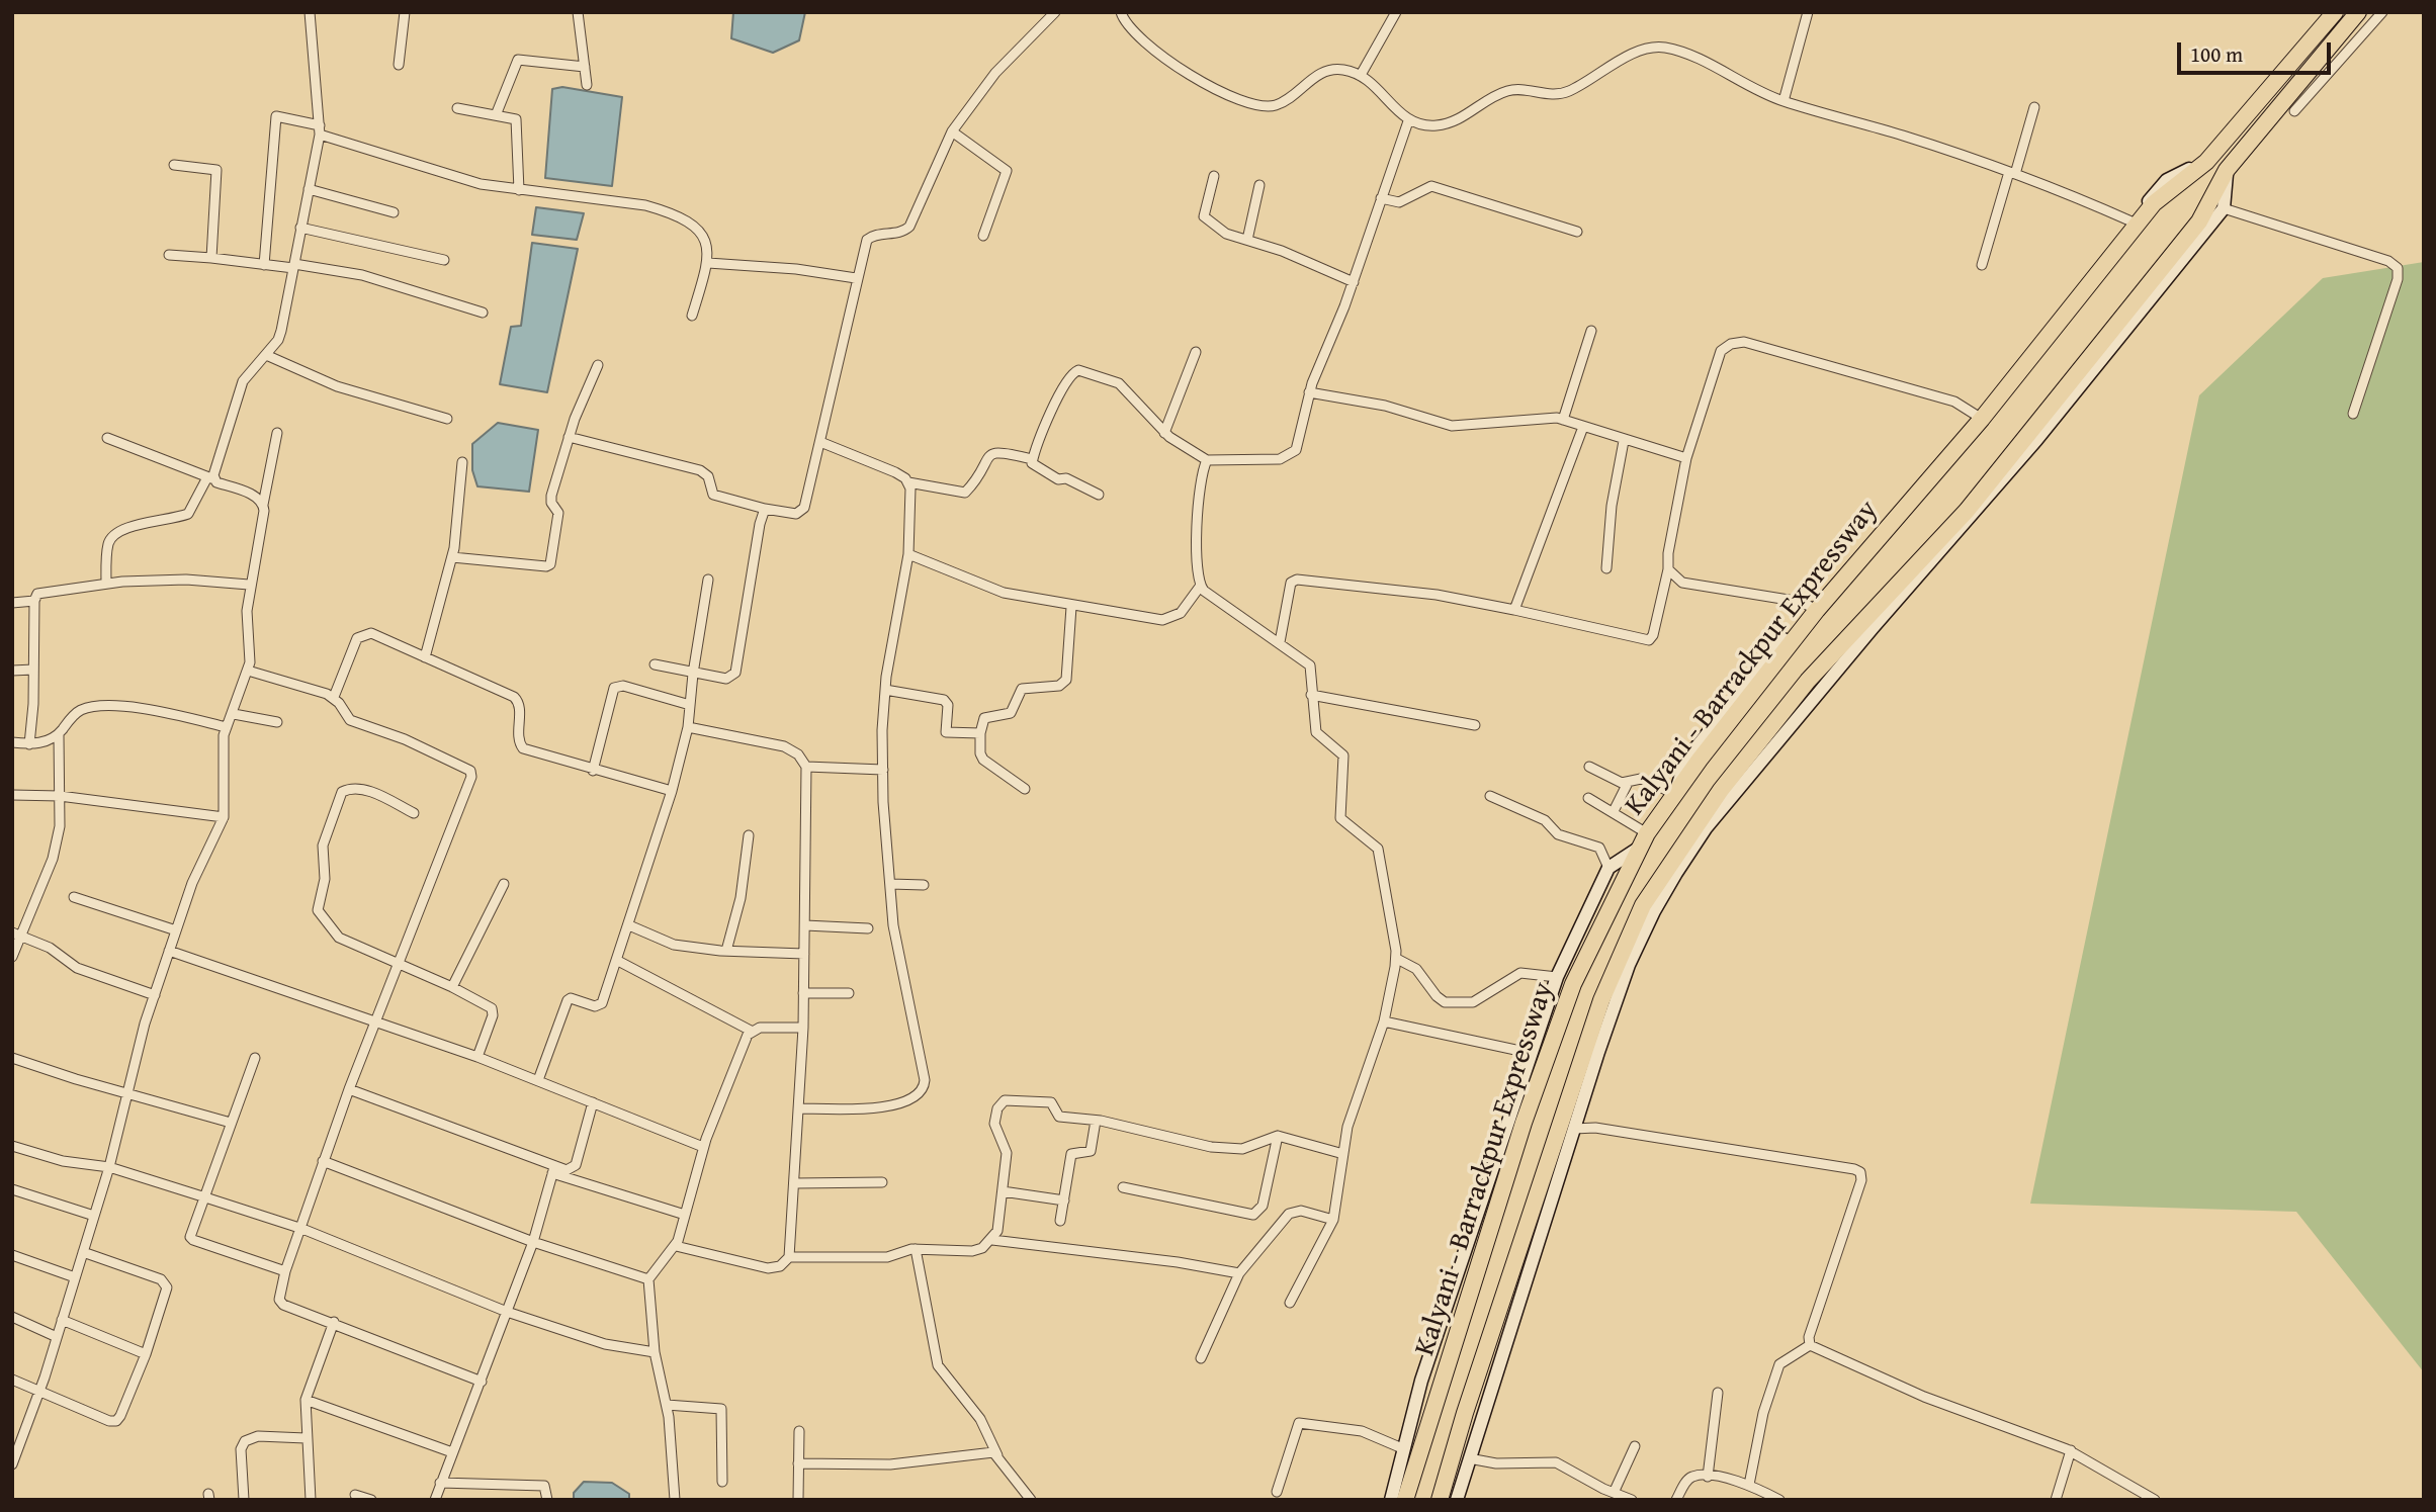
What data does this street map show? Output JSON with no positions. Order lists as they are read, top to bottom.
{
  "streets": {
    "highway": ["Kalyani - Barrackpur Expressway"]
  },
  "scale_bar": "100 m"
}
